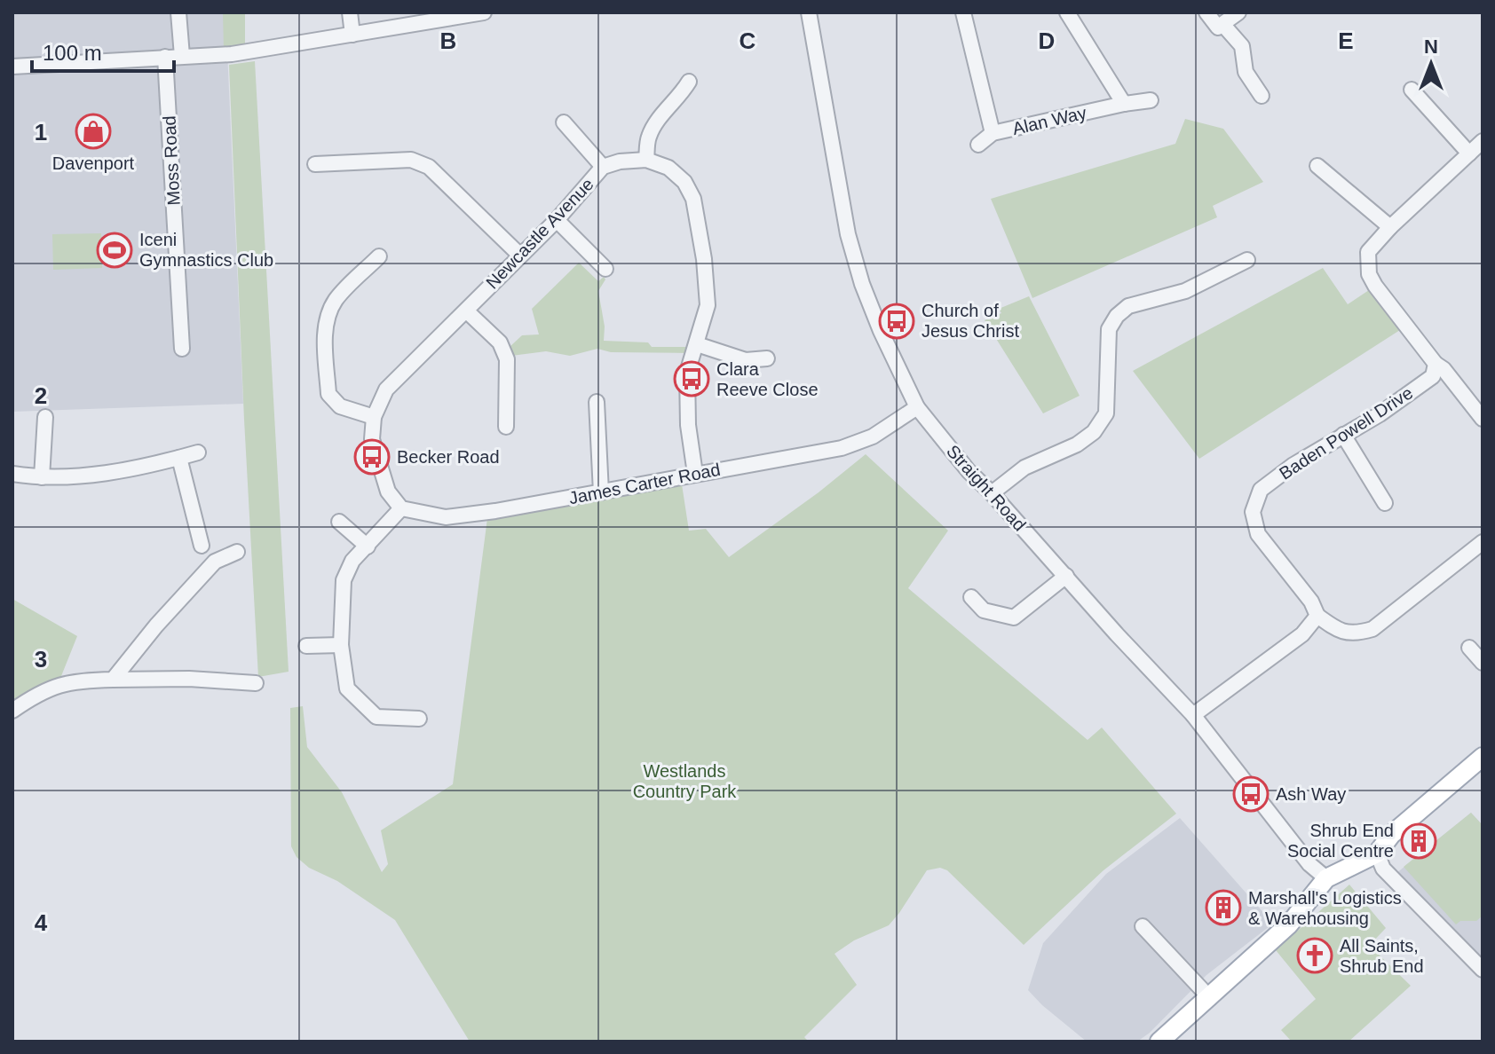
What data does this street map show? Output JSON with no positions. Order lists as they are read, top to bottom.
{
  "streets": {
    "street": [
      "Alan Way",
      "Moss Road",
      "Newcastle Avenue",
      "Baden Powell Drive",
      "James Carter Road",
      "Straight Road"
    ]
  },
  "crossings": [
    ["James Carter Road", "Straight Road"]
  ],
  "parks": ["Westlands Country Park"],
  "places": {
    "shop": ["Davenport"],
    "sports": ["Iceni Gymnastics Club"],
    "bus stop": [
      "Church of Jesus Christ",
      "Clara Reeve Close",
      "Becker Road",
      "Ash Way"
    ],
    "building": ["Shrub End Social Centre", "Marshall's Logistics & Warehousing"],
    "church": ["All Saints, Shrub End"]
  },
  "scale_bar": "100 m",
  "north": "top",
  "grid": {
    "columns": [
      "B",
      "C",
      "D",
      "E"
    ],
    "rows": [
      "1",
      "2",
      "3",
      "4"
    ]
  }
}
